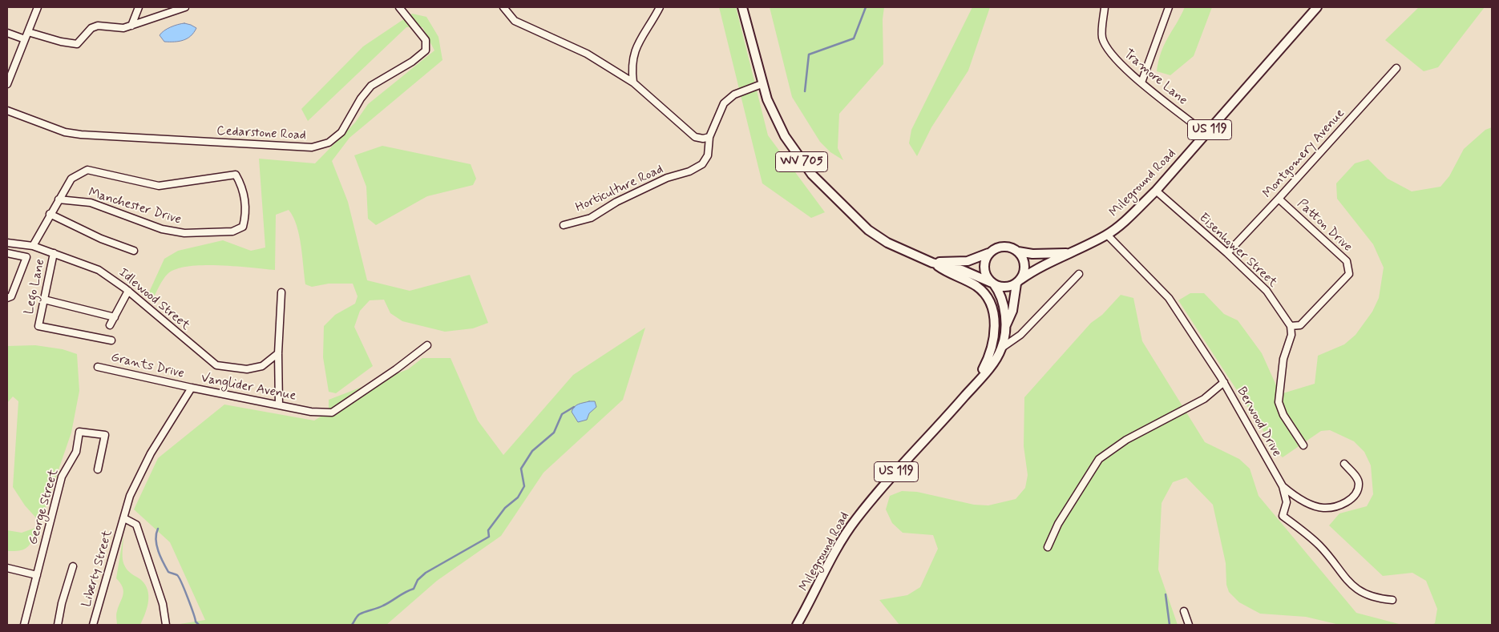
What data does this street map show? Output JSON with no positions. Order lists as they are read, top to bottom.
{
  "streets": {
    "main road": ["US 119", "WV 705", "Mileground Road"],
    "street": [
      "Tramore Lane",
      "Cedarstone Road",
      "Montgomery Avenue",
      "Horticulture Road",
      "Manchester Drive",
      "Patton Drive",
      "Eisenhower Street",
      "Lego Lane",
      "Idlewood Street",
      "Grants Drive",
      "Vanglider Avenue",
      "Berwood Drive",
      "George Street",
      "Liberty Street"
    ]
  },
  "crossings": [
    ["Tramore Lane", "Mileground Road"],
    ["Montgomery Avenue", "Patton Drive"],
    ["Montgomery Avenue", "Eisenhower Street"],
    ["WV 705", "Mileground Road"],
    ["WV 705", "Horticulture Road"],
    ["Mileground Road", "Eisenhower Street"],
    ["Mileground Road", "Berwood Drive"],
    ["Manchester Drive", "Idlewood Street"],
    ["Patton Drive", "Eisenhower Street"],
    ["Lego Lane", "Idlewood Street"],
    ["Grants Drive", "Vanglider Avenue"],
    ["Vanglider Avenue", "Liberty Street"]
  ]
}
